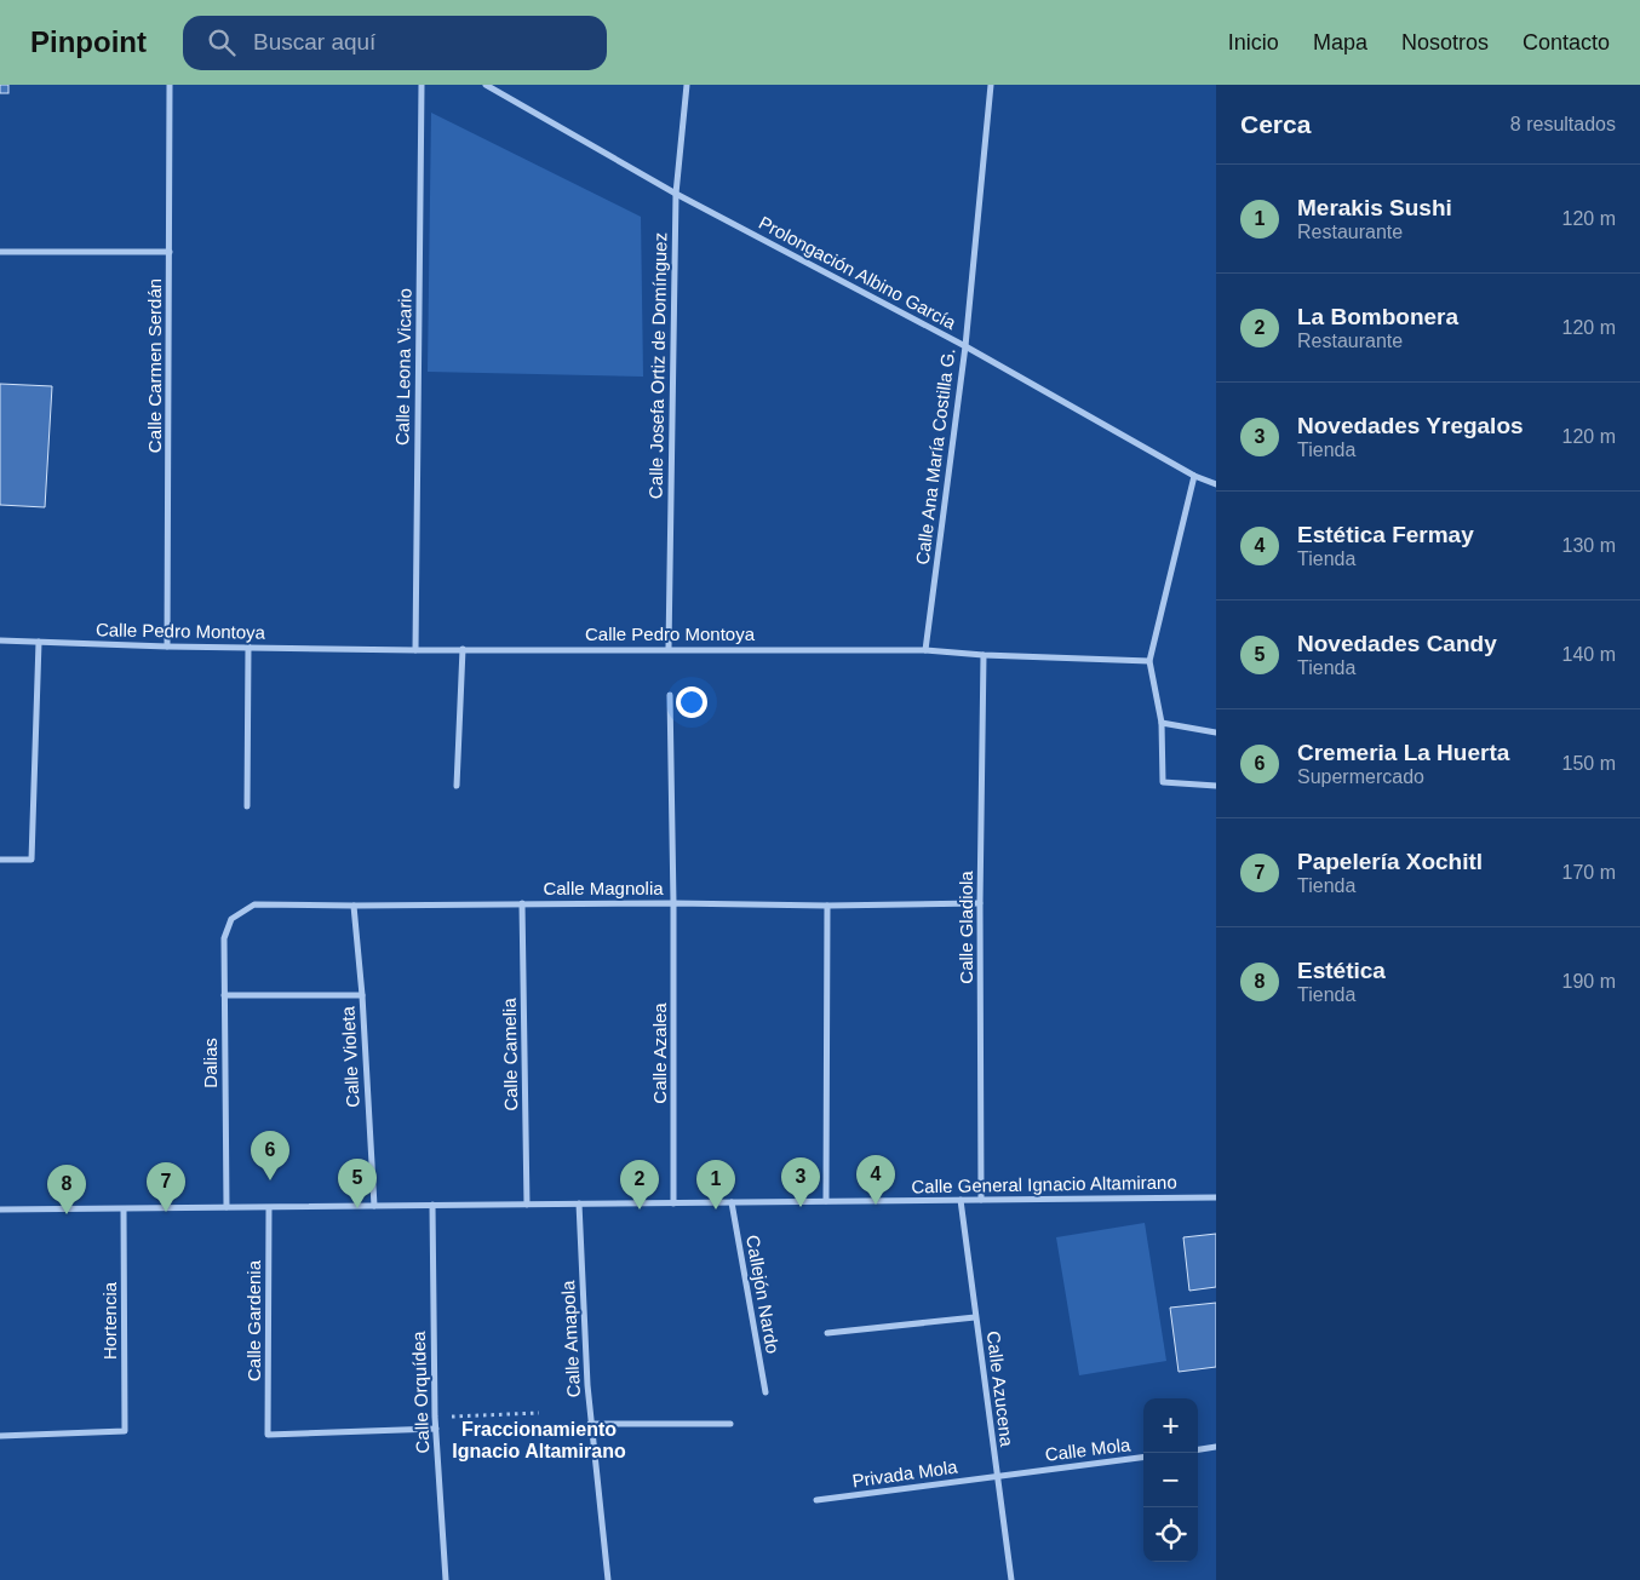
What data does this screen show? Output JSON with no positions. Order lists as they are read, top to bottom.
{
  "streets": {
    "street": [
      "Prolongación Albino García",
      "Calle Carmen Serdán",
      "Calle Josefa Ortiz de Domínguez",
      "Calle Leona Vicario",
      "Calle Ana María Costilla G.",
      "Calle Pedro Montoya",
      "Calle Magnolia",
      "Calle Gladiola",
      "Calle Azalea",
      "Calle Camelia",
      "Calle Violeta",
      "Dalias",
      "Calle General Ignacio Altamirano",
      "Callejón Nardo",
      "Hortencia",
      "Calle Gardenia",
      "Calle Amapola",
      "Calle Azucena",
      "Calle Orquídea",
      "Calle Mola",
      "Privada Mola"
    ]
  },
  "crossings": [
    ["Prolongación Albino García", "Calle Josefa Ortiz de Domínguez"],
    ["Prolongación Albino García", "Calle Ana María Costilla G."],
    ["Calle Carmen Serdán", "Calle Pedro Montoya"],
    ["Calle Josefa Ortiz de Domínguez", "Calle Pedro Montoya"],
    ["Calle Leona Vicario", "Calle Pedro Montoya"],
    ["Calle Ana María Costilla G.", "Calle Pedro Montoya"],
    ["Calle Pedro Montoya", "Calle Gladiola"],
    ["Calle Magnolia", "Calle Gladiola"],
    ["Calle Magnolia", "Calle Azalea"],
    ["Calle Magnolia", "Calle Camelia"],
    ["Calle Magnolia", "Calle Violeta"],
    ["Calle Magnolia", "Dalias"],
    ["Calle Gladiola", "Calle General Ignacio Altamirano"],
    ["Calle Azalea", "Calle General Ignacio Altamirano"],
    ["Calle Camelia", "Calle General Ignacio Altamirano"],
    ["Calle Violeta", "Calle General Ignacio Altamirano"],
    ["Dalias", "Calle General Ignacio Altamirano"],
    ["Calle General Ignacio Altamirano", "Callejón Nardo"],
    ["Calle General Ignacio Altamirano", "Hortencia"],
    ["Calle General Ignacio Altamirano", "Calle Gardenia"],
    ["Calle General Ignacio Altamirano", "Calle Amapola"],
    ["Calle General Ignacio Altamirano", "Calle Azucena"],
    ["Calle General Ignacio Altamirano", "Calle Orquídea"],
    ["Calle Gardenia", "Calle Orquídea"],
    ["Calle Azucena", "Calle Mola"],
    ["Calle Azucena", "Privada Mola"],
    ["Calle Mola", "Privada Mola"]
  ],
  "districts": ["Fraccionamiento Ignacio Altamirano"],
  "page": {
    "header": "Pinpoint",
    "search": "Buscar aquí",
    "nav": [
      "Inicio",
      "Mapa",
      "Nosotros",
      "Contacto"
    ],
    "heading": ["Cerca", "8 resultados"],
    "list": [
      {
        "mark": "1",
        "name": "Merakis Sushi",
        "note": "Restaurante",
        "value": "120 m"
      },
      {
        "mark": "2",
        "name": "La Bombonera",
        "note": "Restaurante",
        "value": "120 m"
      },
      {
        "mark": "3",
        "name": "Novedades Yregalos",
        "note": "Tienda",
        "value": "120 m"
      },
      {
        "mark": "4",
        "name": "Estética Fermay",
        "note": "Tienda",
        "value": "130 m"
      },
      {
        "mark": "5",
        "name": "Novedades Candy",
        "note": "Tienda",
        "value": "140 m"
      },
      {
        "mark": "6",
        "name": "Cremeria La Huerta",
        "note": "Supermercado",
        "value": "150 m"
      },
      {
        "mark": "7",
        "name": "Papelería Xochitl",
        "note": "Tienda",
        "value": "170 m"
      },
      {
        "mark": "8",
        "name": "Estética",
        "note": "Tienda",
        "value": "190 m"
      }
    ],
    "pins": [
      "6",
      "4",
      "3",
      "5",
      "1",
      "2",
      "7",
      "8"
    ],
    "map_buttons": ["+", "−"]
  }
}
